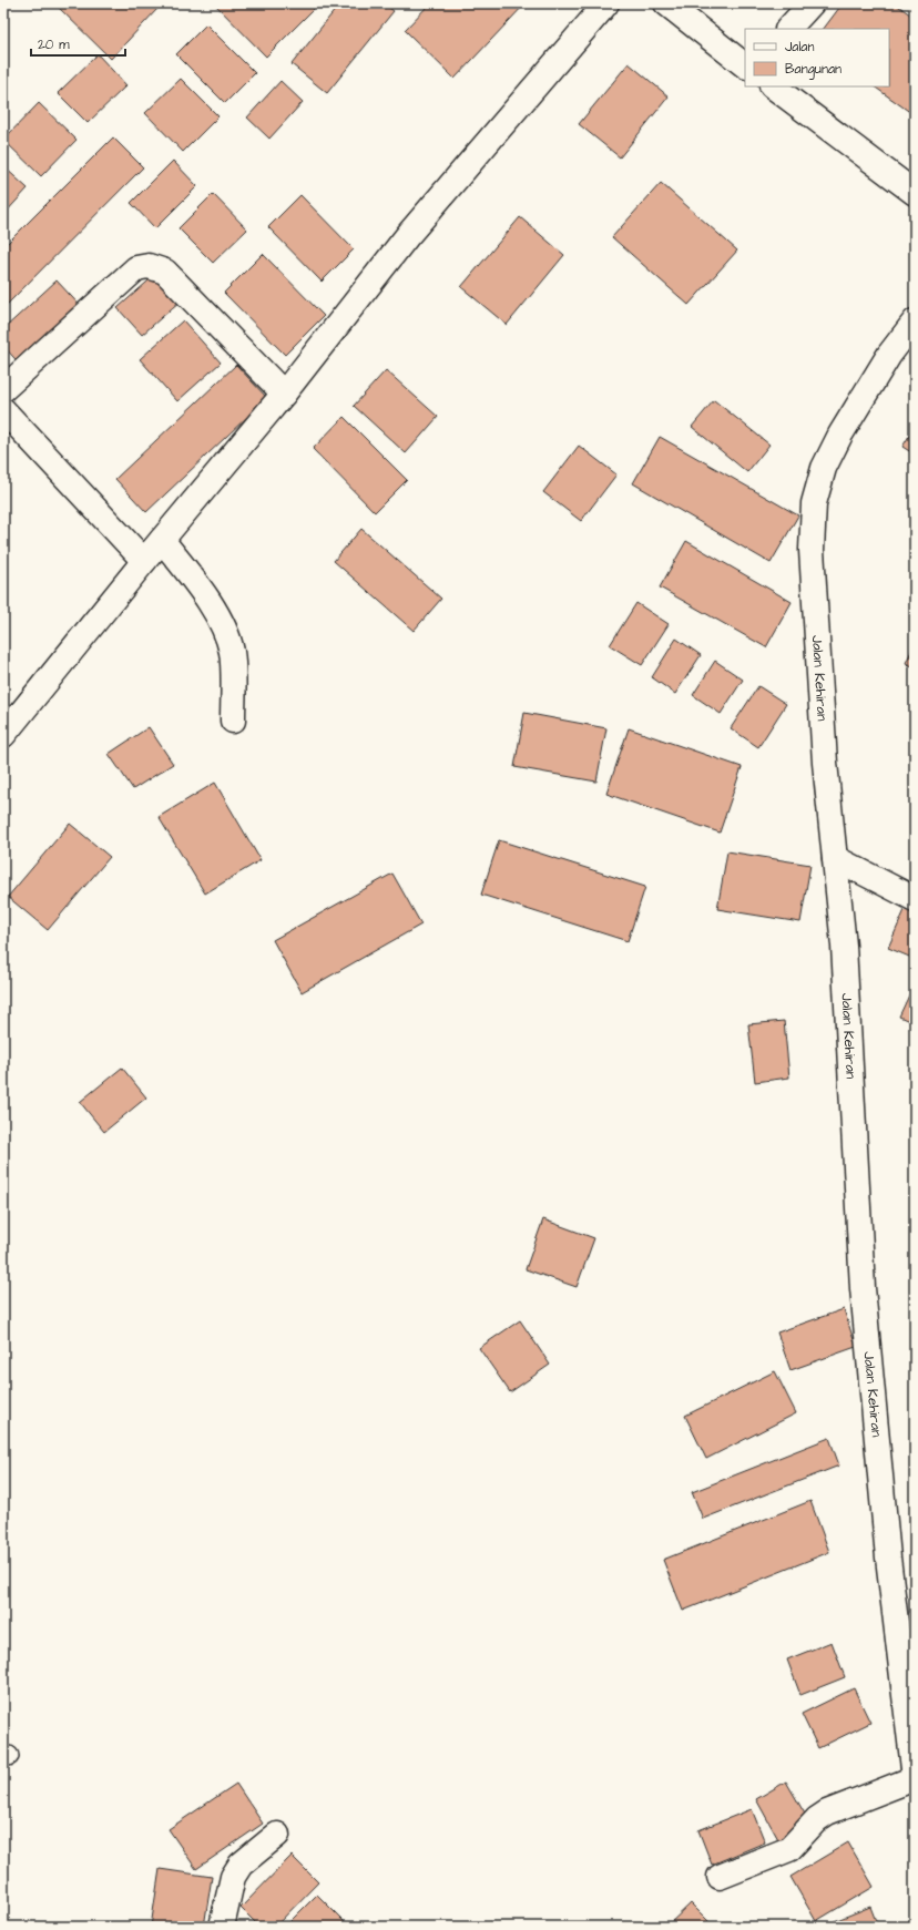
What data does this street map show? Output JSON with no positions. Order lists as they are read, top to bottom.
{
  "streets": {
    "street": ["Jalan Kehiran"]
  },
  "legend": ["Jalan", "Bangunan"],
  "scale_bar": "20 m"
}
